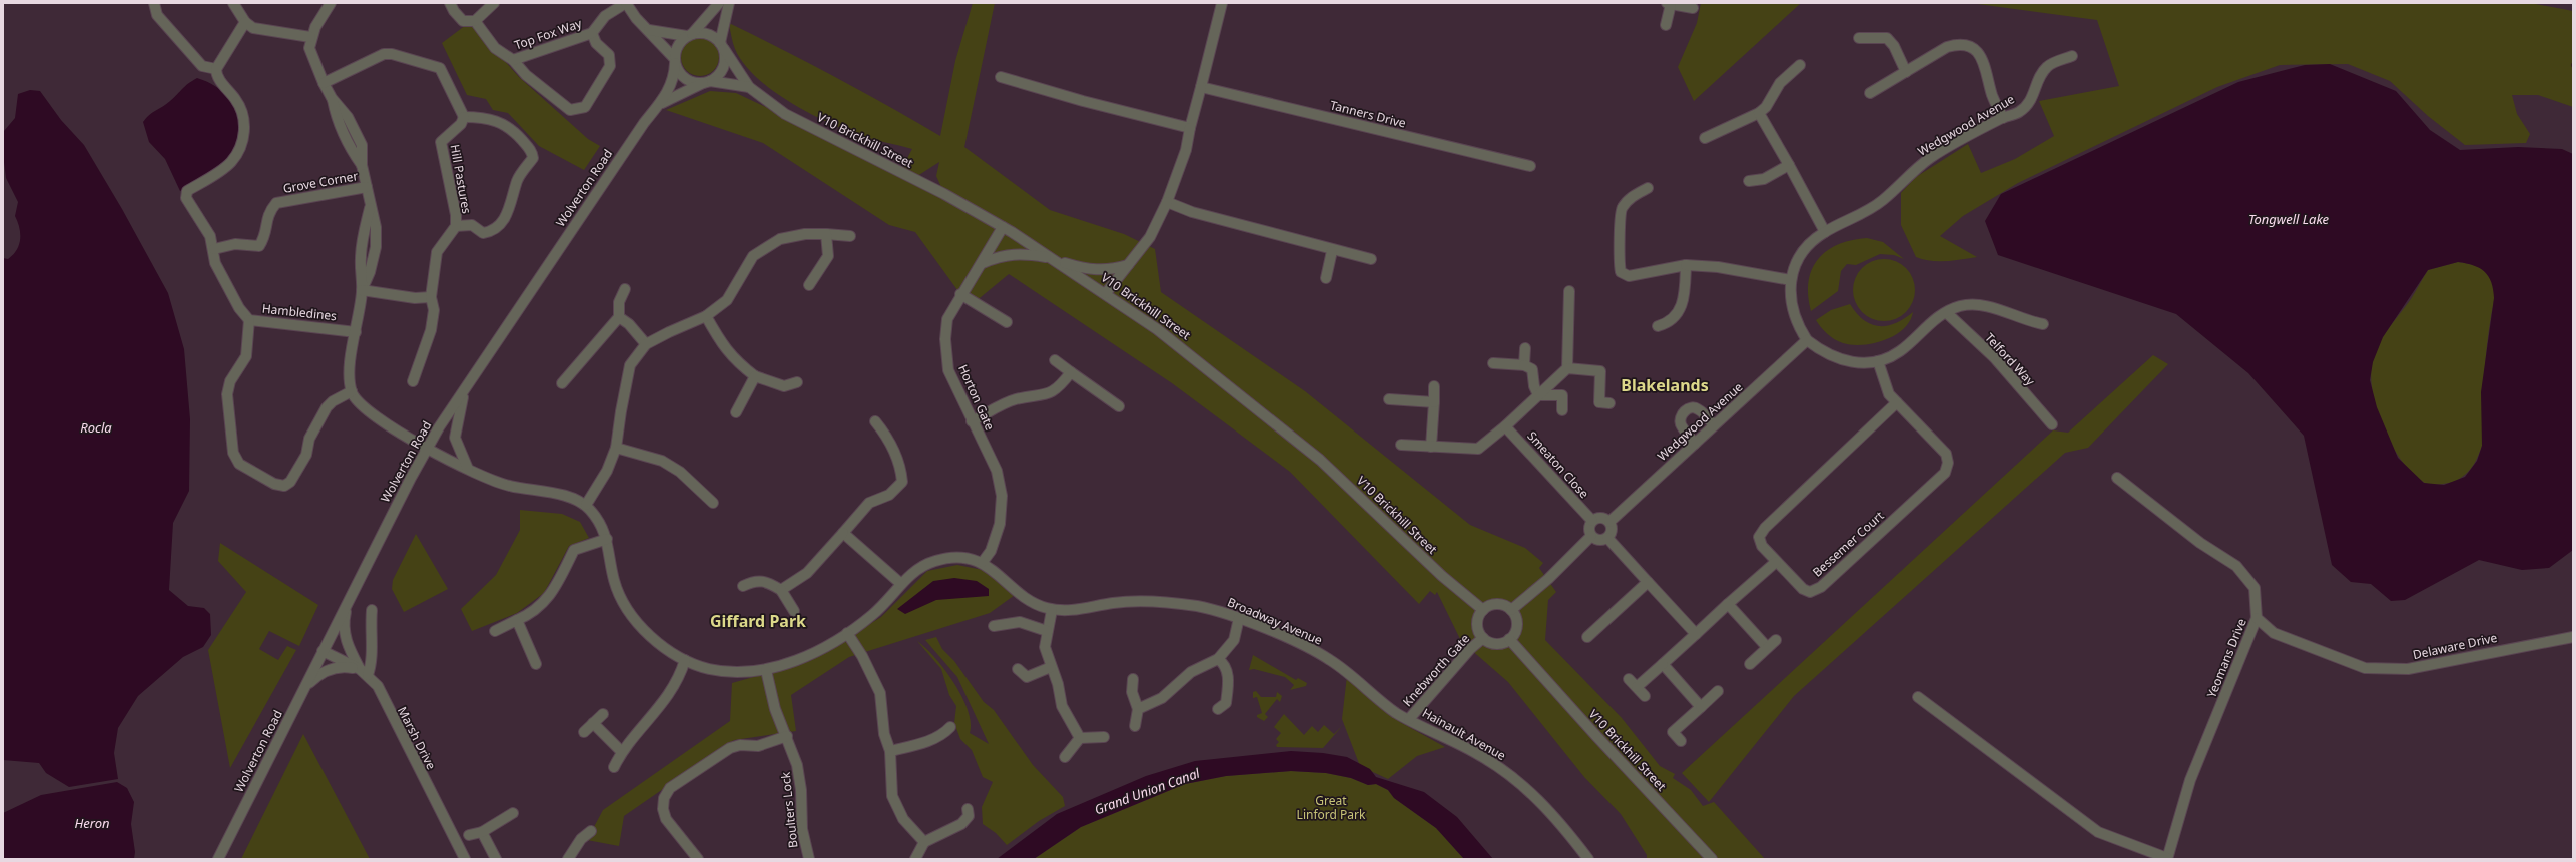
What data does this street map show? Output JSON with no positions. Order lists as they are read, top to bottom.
{
  "streets": {
    "street": [
      "Top Fox Way",
      "Tanners Drive",
      "Wedgwood Avenue",
      "V10 Brickhill Street",
      "Hill Pastures",
      "Grove Corner",
      "Wolverton Road",
      "Hambledines",
      "Telford Way",
      "Horton Gate",
      "Smeaton Close",
      "Bessemer Court",
      "Broadway Avenue",
      "Delaware Drive",
      "Yeomans Drive",
      "Knebworth Gate",
      "Hainault Avenue",
      "Marsh Drive",
      "Boulters Lock"
    ]
  },
  "crossings": [
    ["Wedgwood Avenue", "Telford Way"],
    ["Wedgwood Avenue", "Smeaton Close"],
    ["Wedgwood Avenue", "Bessemer Court"],
    ["V10 Brickhill Street", "Wolverton Road"],
    ["V10 Brickhill Street", "Horton Gate"],
    ["V10 Brickhill Street", "Knebworth Gate"],
    ["Grove Corner", "Hambledines"],
    ["Wolverton Road", "Marsh Drive"],
    ["Horton Gate", "Broadway Avenue"],
    ["Broadway Avenue", "Knebworth Gate"],
    ["Broadway Avenue", "Hainault Avenue"],
    ["Broadway Avenue", "Boulters Lock"],
    ["Delaware Drive", "Yeomans Drive"],
    ["Knebworth Gate", "Hainault Avenue"]
  ],
  "districts": ["Blakelands", "Giffard Park"],
  "water": [
    "Tongwell Lake",
    "Rocla",
    "Grand Union Canal",
    "Heron"
  ],
  "parks": ["Great Linford Park"]
}
